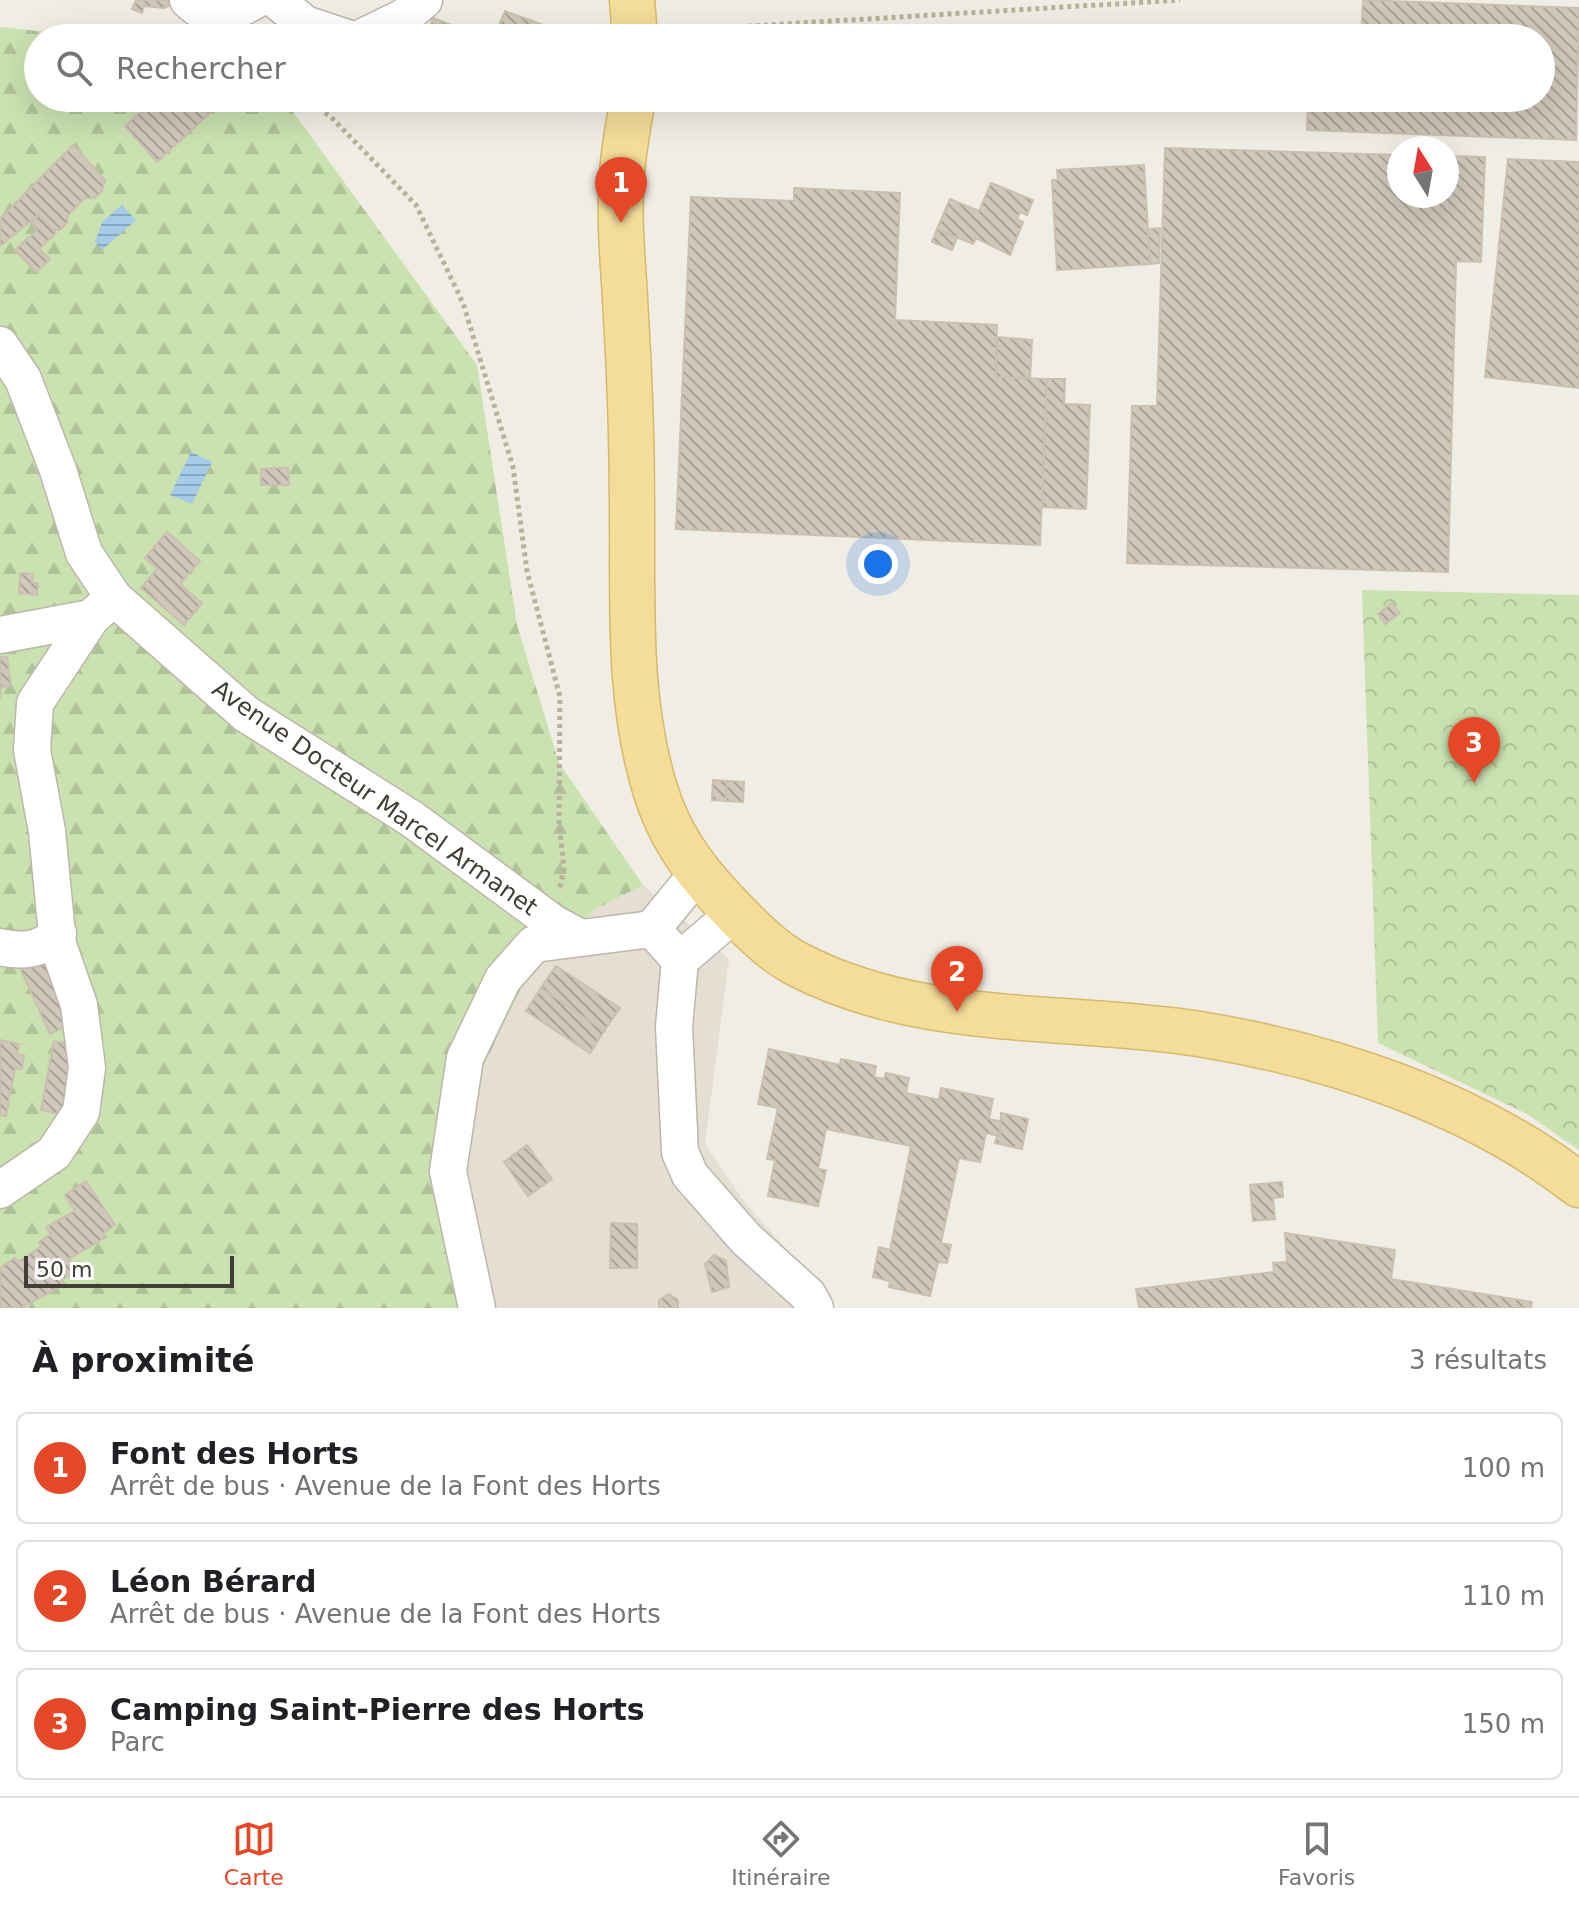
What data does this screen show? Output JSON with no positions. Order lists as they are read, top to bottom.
{
  "streets": {
    "street": ["Avenue Docteur Marcel Armanet"]
  },
  "scale_bar": "50 m",
  "north": "top",
  "page": {
    "search": "Rechercher",
    "pins": ["1", "3", "2"],
    "scale": "50 m",
    "heading": ["À proximité", "3 résultats"],
    "list": [
      {
        "mark": "1",
        "name": "Font des Horts",
        "note": "Arrêt de bus · Avenue de la Font des Horts",
        "value": "100 m"
      },
      {
        "mark": "2",
        "name": "Léon Bérard",
        "note": "Arrêt de bus · Avenue de la Font des Horts",
        "value": "110 m"
      },
      {
        "mark": "3",
        "name": "Camping Saint-Pierre des Horts",
        "note": "Parc",
        "value": "150 m"
      }
    ],
    "nav": ["Carte", "Itinéraire", "Favoris"]
  }
}
